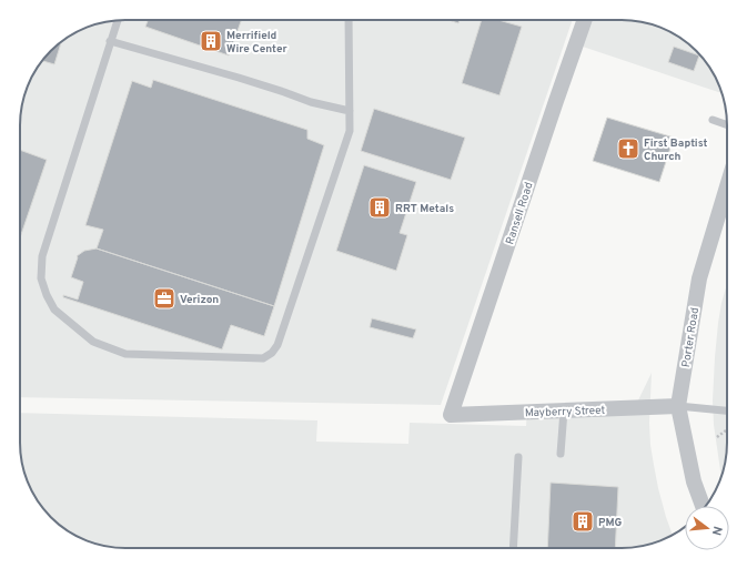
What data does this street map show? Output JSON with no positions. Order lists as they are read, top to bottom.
{
  "streets": {
    "street": ["Ransell Road", "Porter Road", "Mayberry Street"]
  },
  "crossings": [
    ["Ransell Road", "Mayberry Street"],
    ["Porter Road", "Mayberry Street"]
  ],
  "places": {
    "building": ["Merrifield Wire Center", "RRT Metals", "PMG"],
    "church": ["First Baptist Church"],
    "office": ["Verizon"]
  },
  "north": "right"
}
